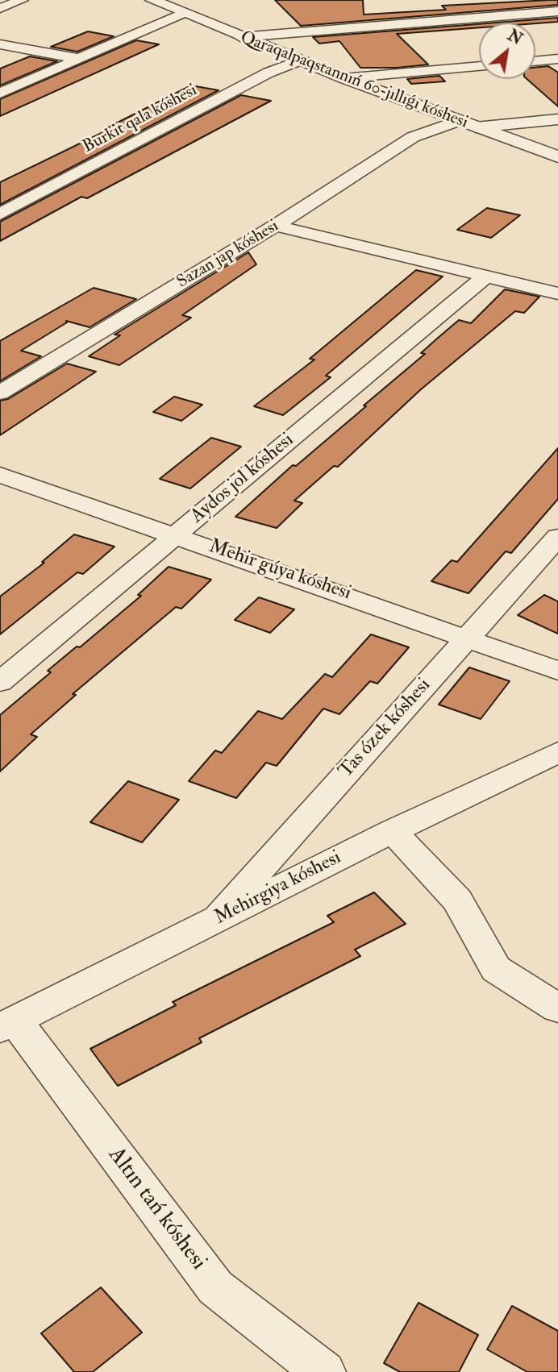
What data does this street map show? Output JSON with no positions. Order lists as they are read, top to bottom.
{
  "streets": {
    "street": [
      "Qaraqalpaqstannıń 60-jıllıǵı kóshesi",
      "Burkit qala kóshesi",
      "Sazan jap kóshesi",
      "Aydos jol kóshesi",
      "Mehir gúyа kóshesi",
      "Tas ózek kóshesi",
      "Mehirgiya kóshesi",
      "Altın tań kóshesi"
    ]
  },
  "crossings": [
    ["Qaraqalpaqstannıń 60-jıllıǵı kóshesi", "Burkit qala kóshesi"],
    ["Qaraqalpaqstannıń 60-jıllıǵı kóshesi", "Sazan jap kóshesi"],
    ["Aydos jol kóshesi", "Mehir gúyа kóshesi"],
    ["Mehir gúyа kóshesi", "Tas ózek kóshesi"],
    ["Tas ózek kóshesi", "Mehirgiya kóshesi"],
    ["Mehirgiya kóshesi", "Altın tań kóshesi"]
  ],
  "north": "top right"
}
